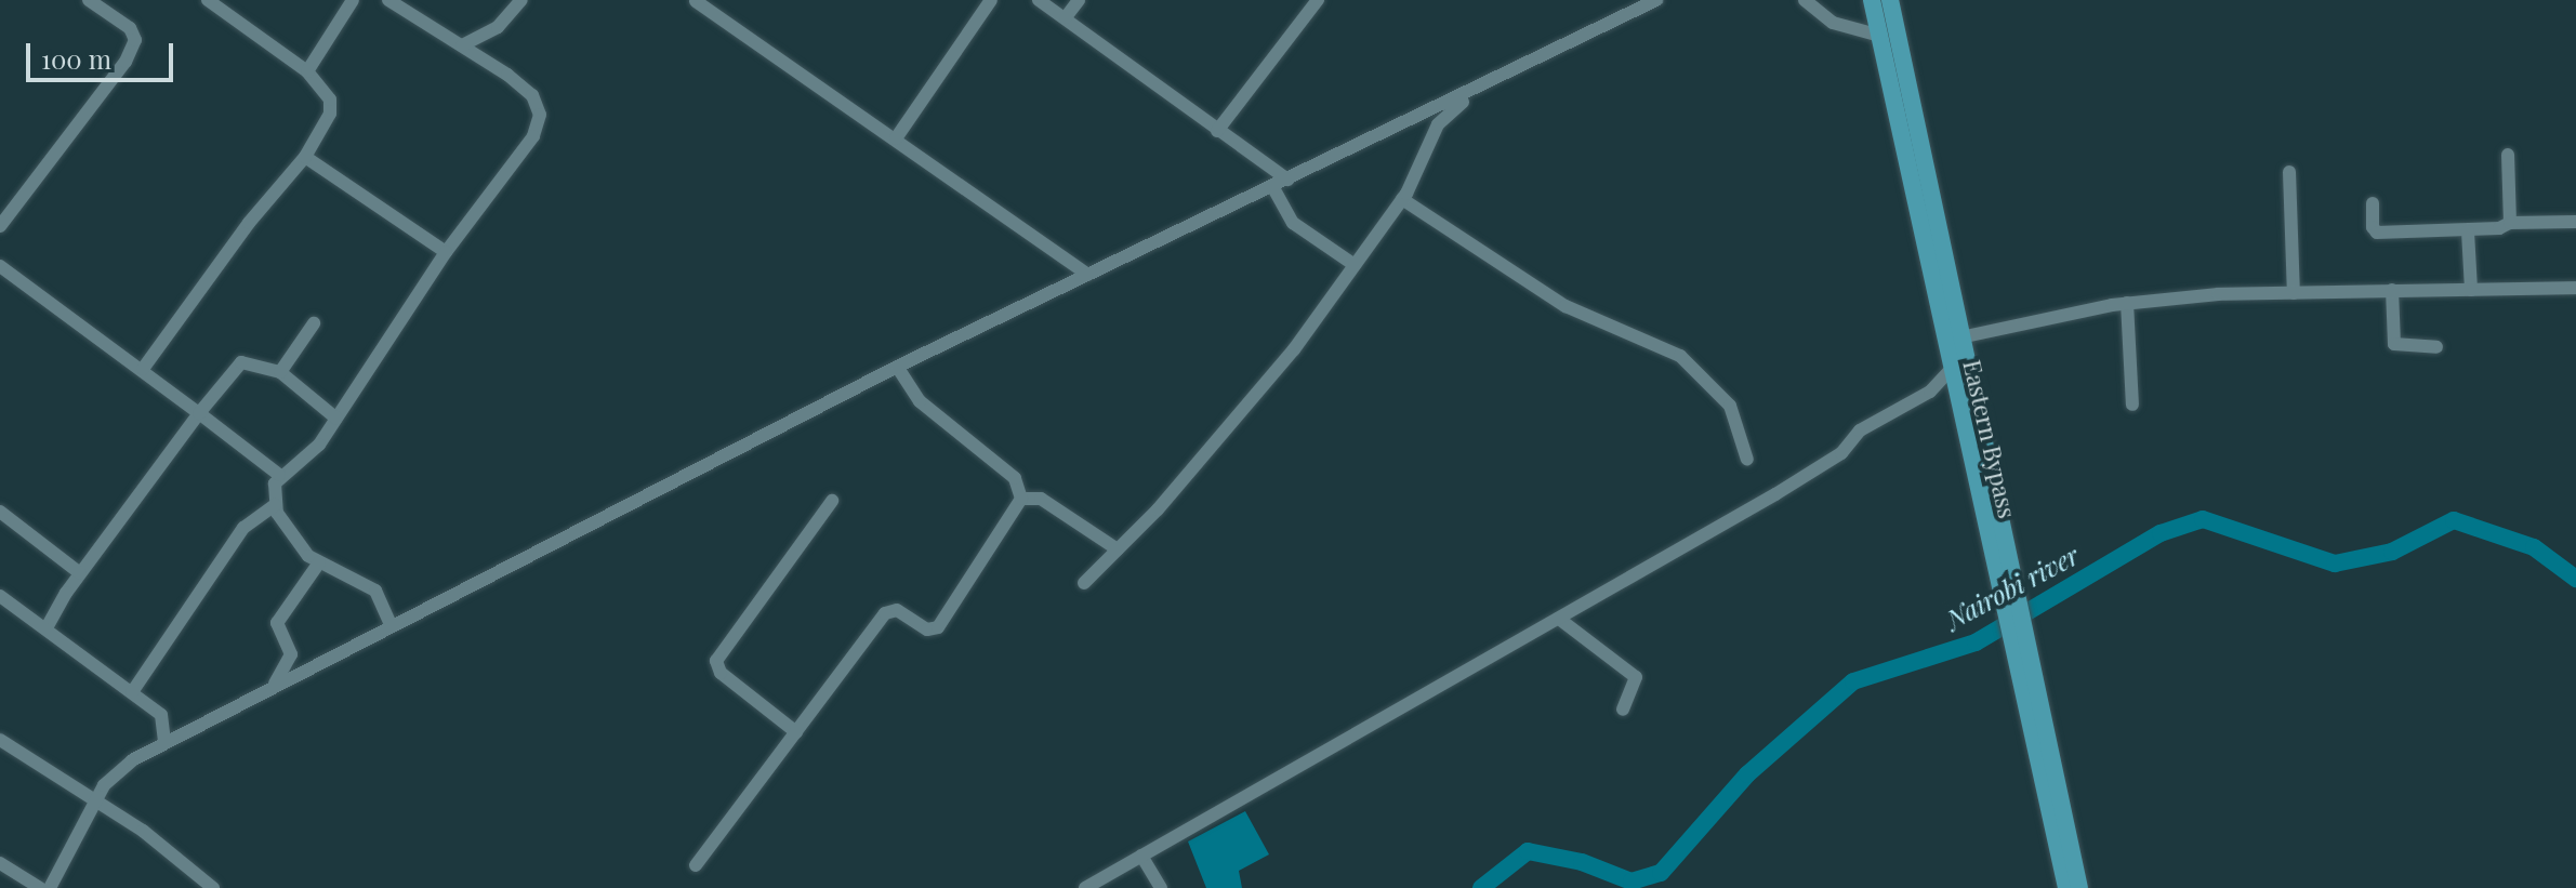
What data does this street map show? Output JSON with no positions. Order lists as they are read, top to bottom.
{
  "streets": {
    "main road": ["Eastern Bypass"]
  },
  "water": ["Nairobi river"],
  "scale_bar": "100 m"
}
